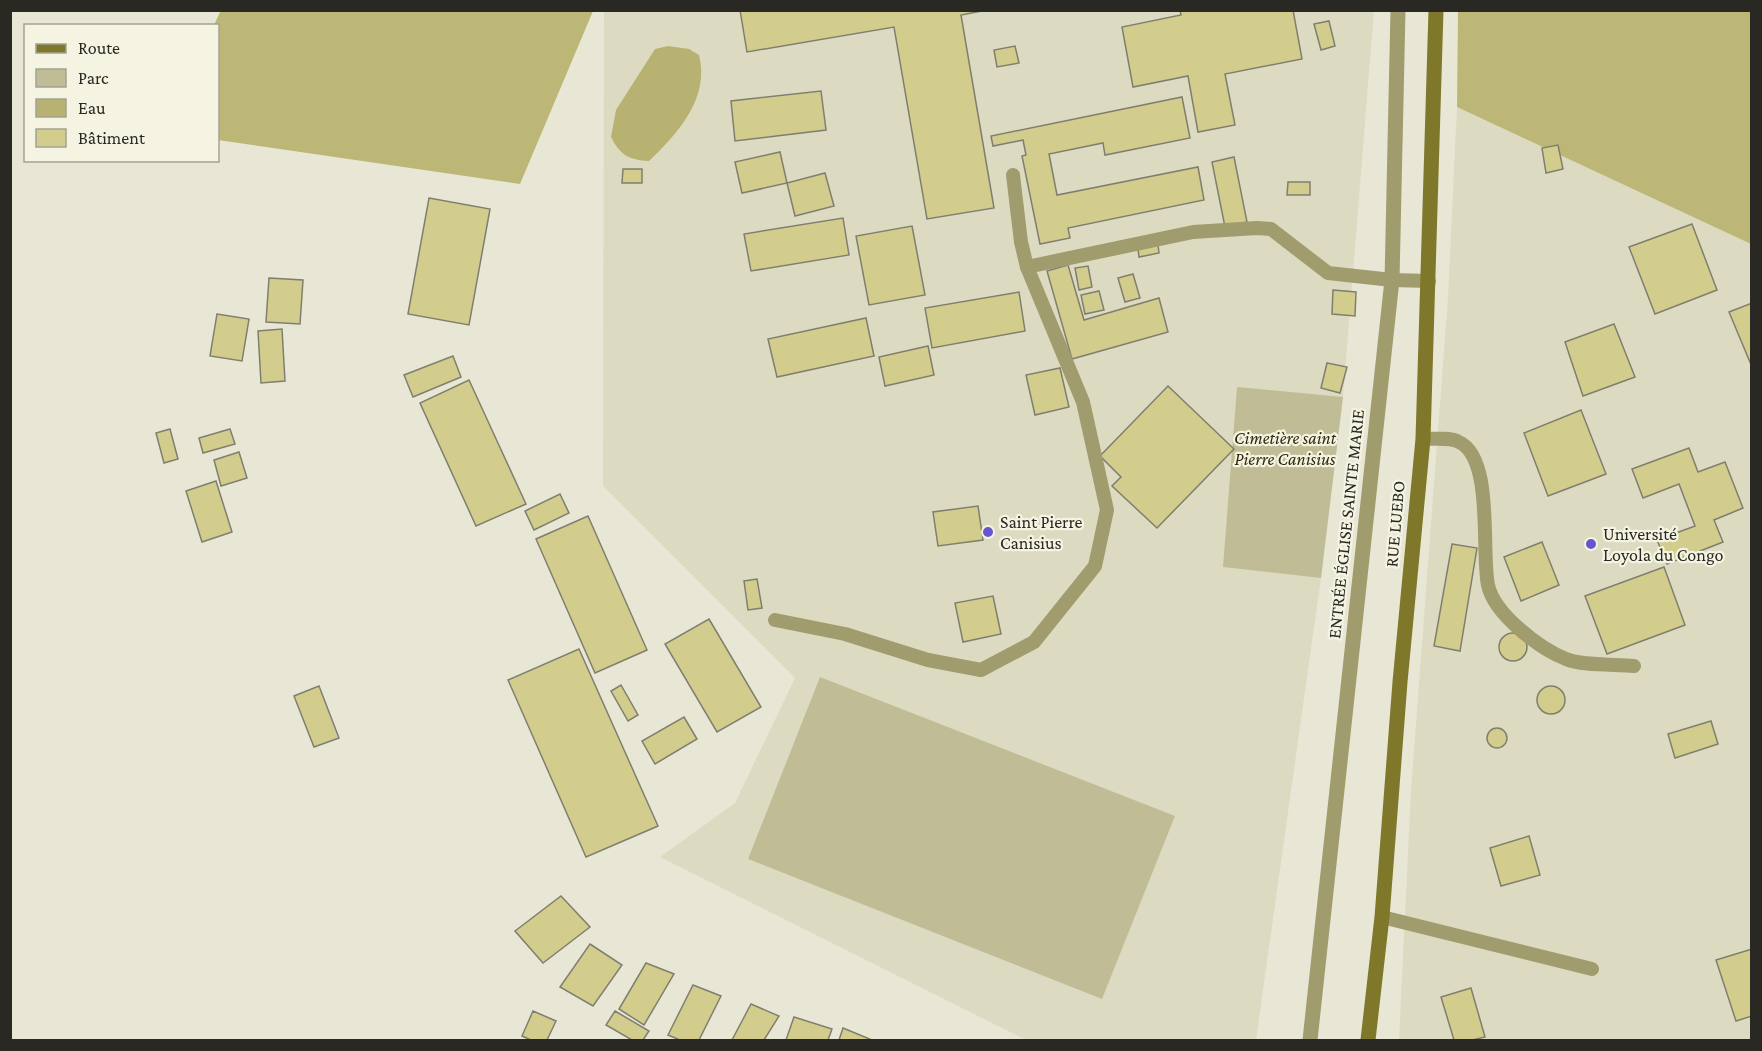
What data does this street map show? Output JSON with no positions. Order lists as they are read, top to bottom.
{
  "streets": {
    "street": ["ENTRÉE ÉGLISE SAINTE MARIE", "RUE LUEBO"]
  },
  "parks": ["Cimetière saint Pierre Canisius"],
  "places": ["Saint Pierre Canisius", "Université Loyola du Congo"],
  "legend": [
    "Route",
    "Parc",
    "Eau",
    "Bâtiment"
  ]
}
